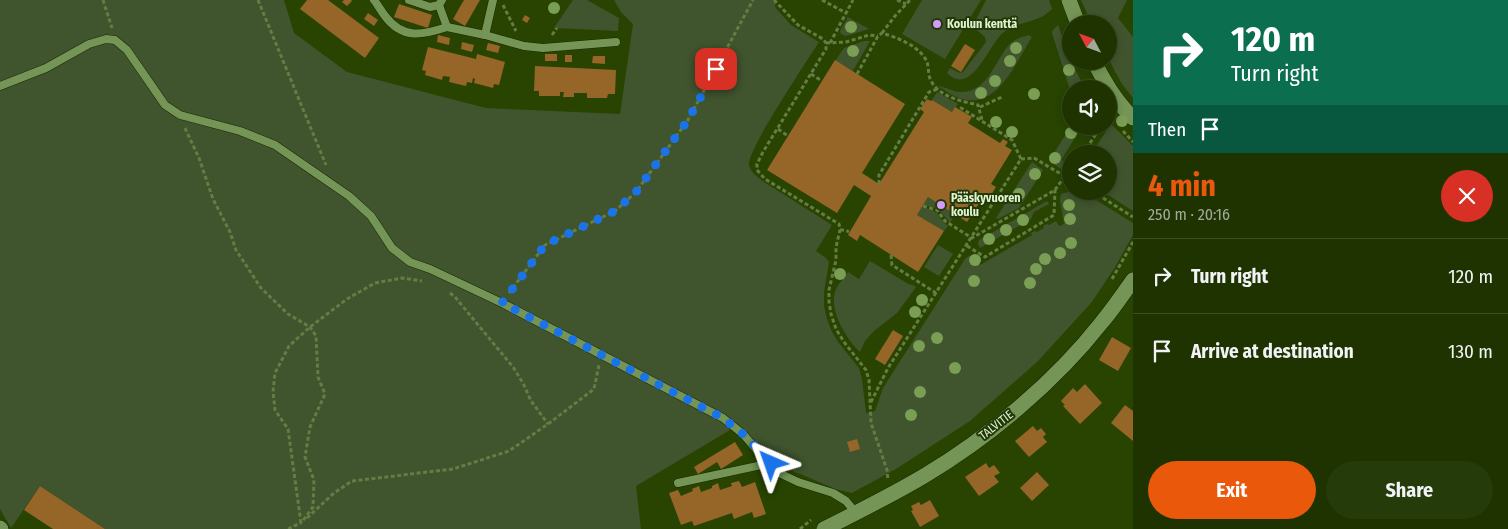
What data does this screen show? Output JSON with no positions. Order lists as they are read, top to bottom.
{
  "streets": {
    "street": ["TALVITIE"]
  },
  "places": ["Koulun kenttä", "Pääskyvuoren koulu"],
  "north": "top left",
  "page": {
    "turn": ["120 m", "Turn right"],
    "then": "Then",
    "heading": ["4 min", "250 m · 20:16"],
    "list": [
      {
        "name": "Turn right",
        "value": "120 m"
      },
      {
        "name": "Arrive at destination",
        "value": "130 m"
      }
    ],
    "buttons": ["Exit", "Share"]
  }
}
